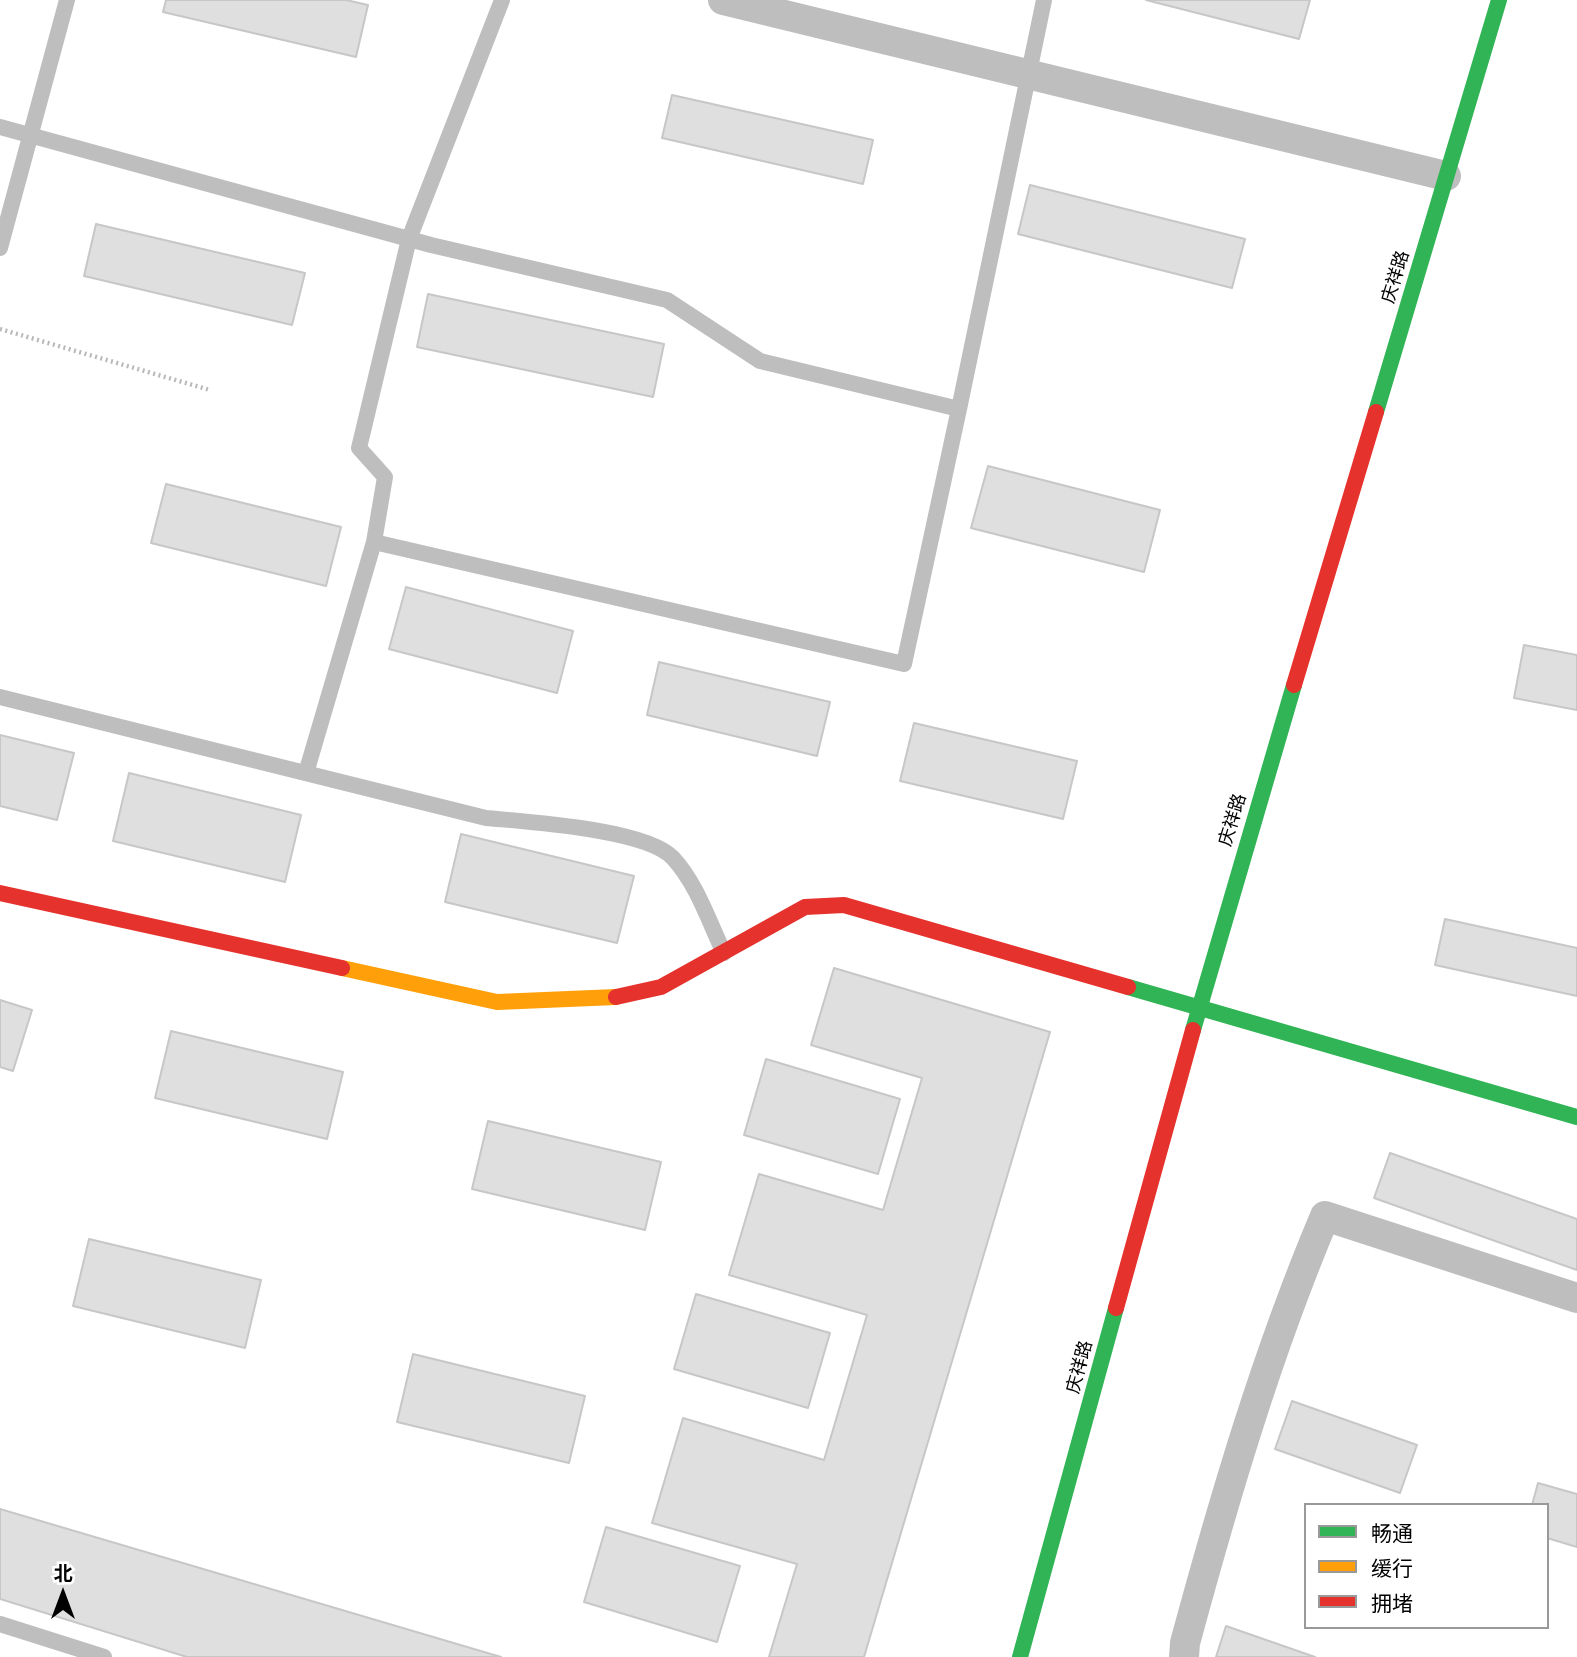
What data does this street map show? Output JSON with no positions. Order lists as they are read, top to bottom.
{
  "streets": {
    "street": ["庆祥路"]
  },
  "legend": ["畅通", "缓行", "拥堵"],
  "north": "top"
}
